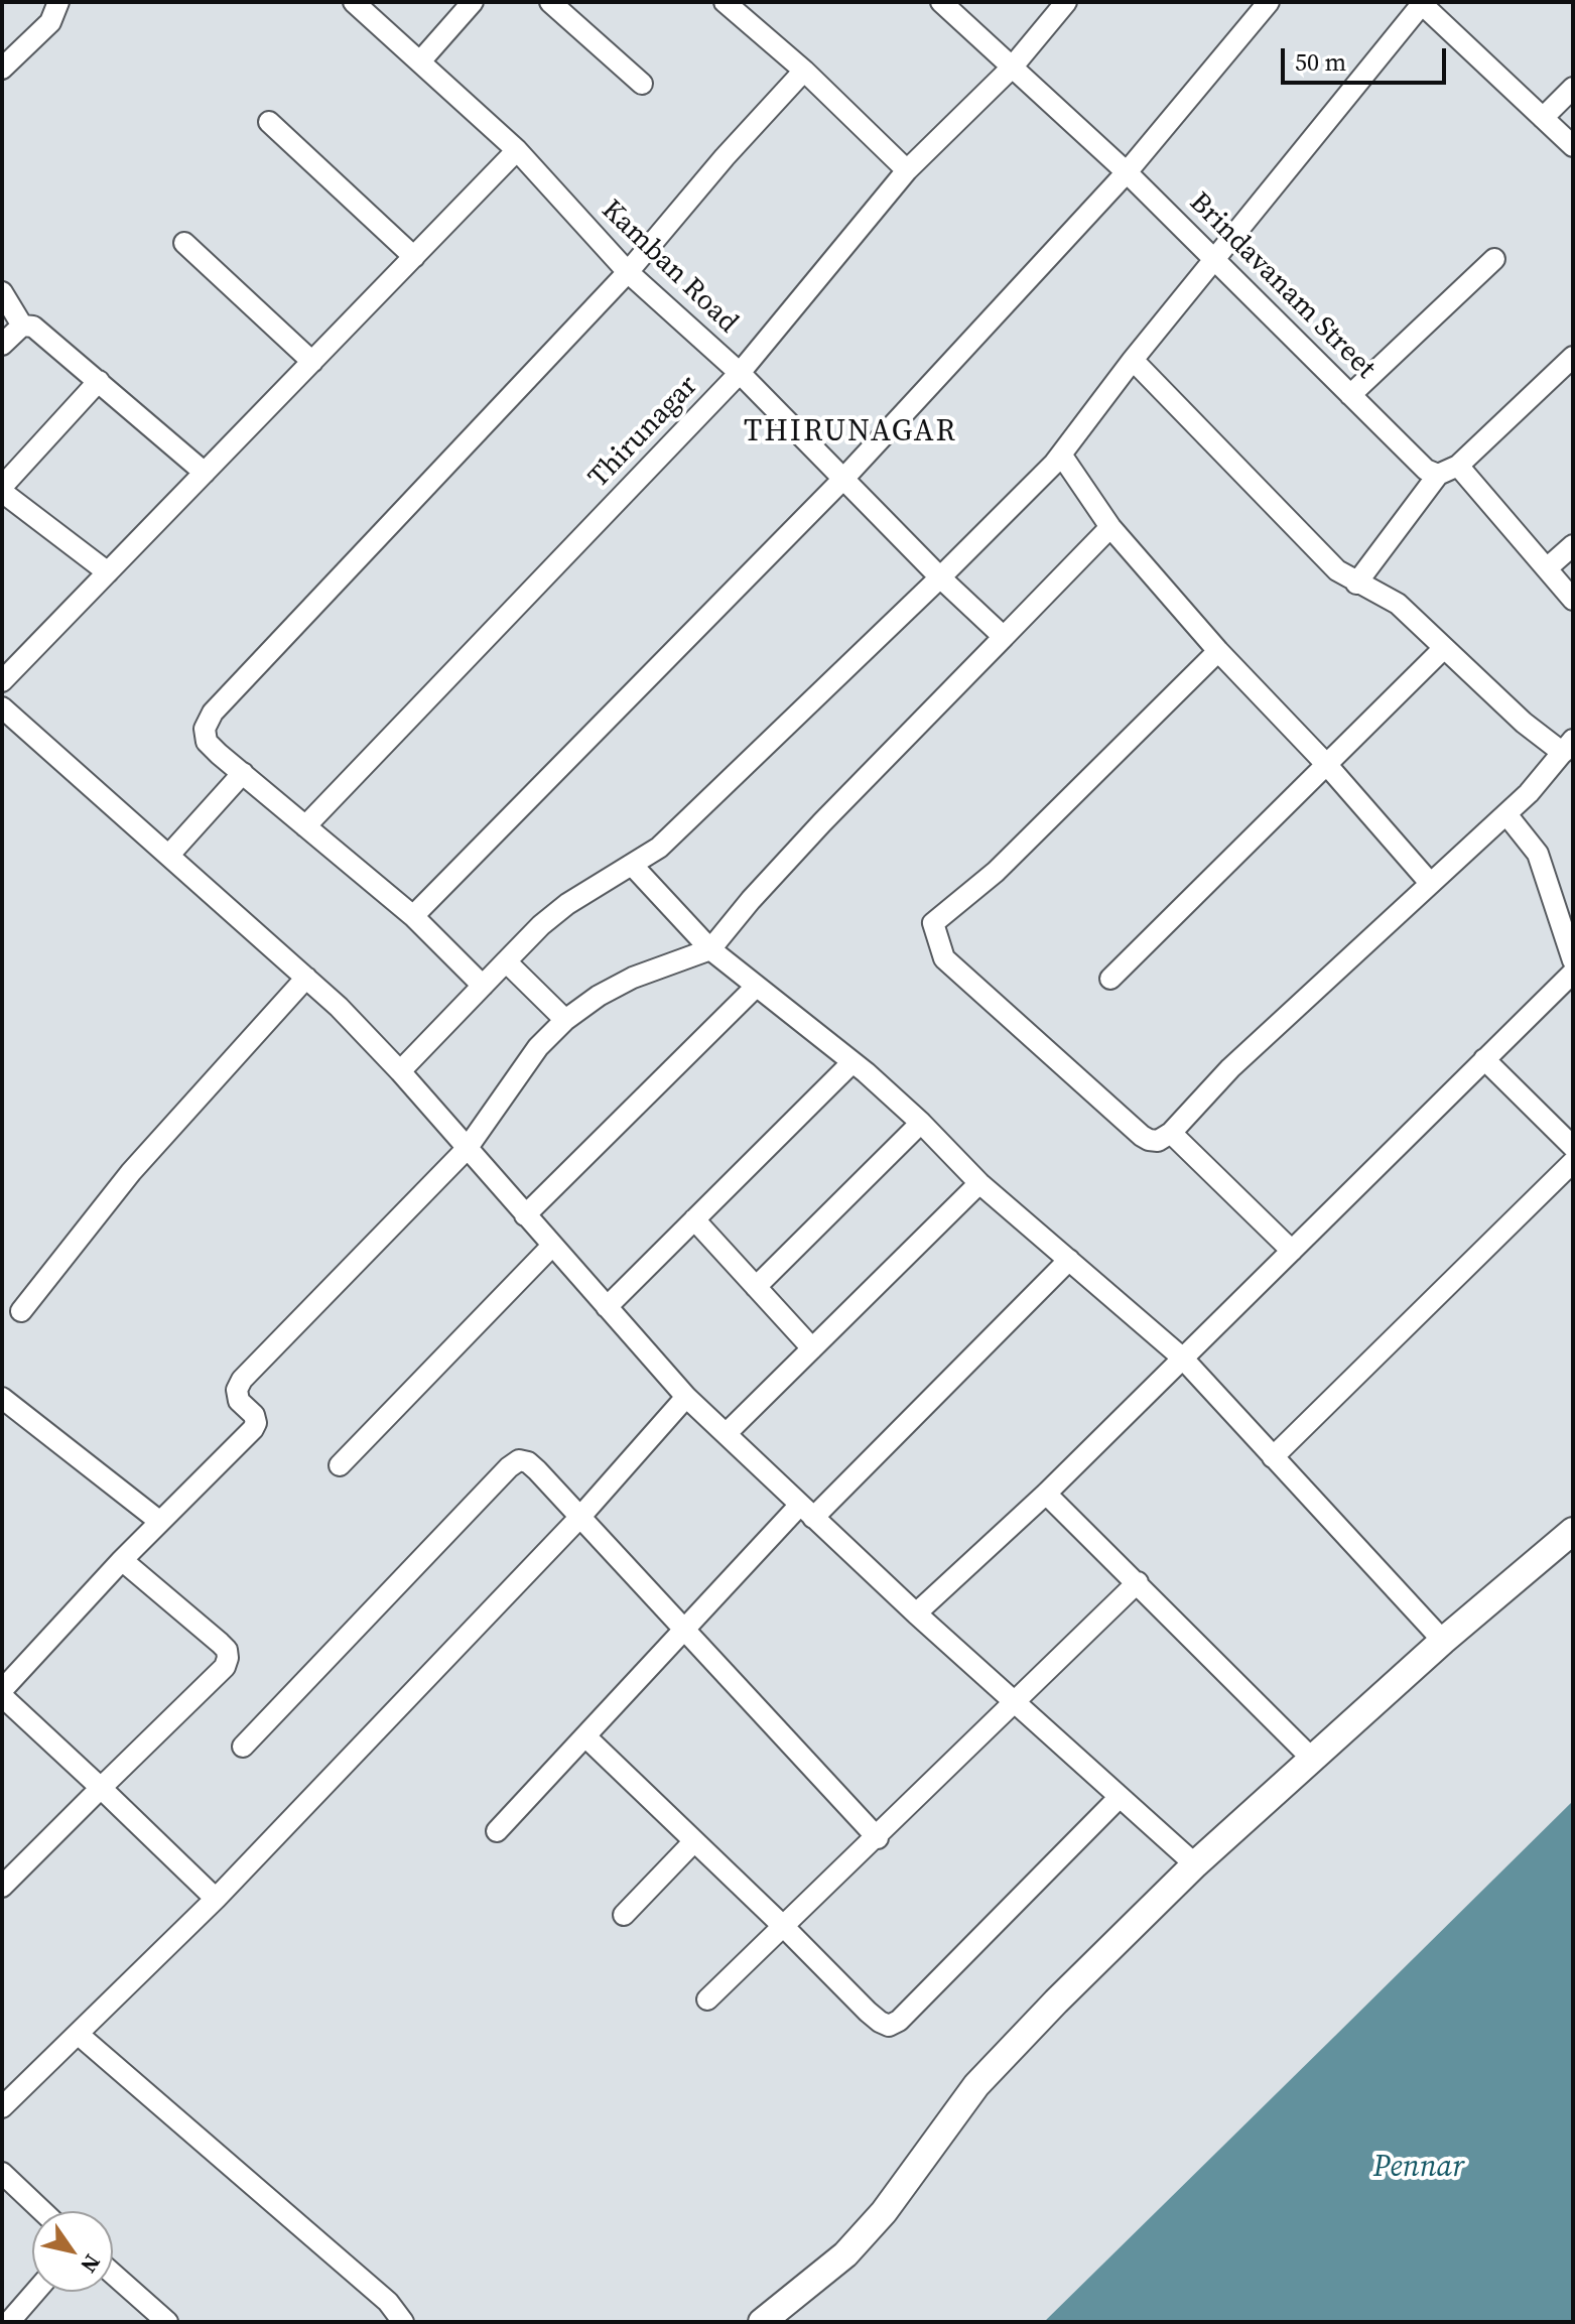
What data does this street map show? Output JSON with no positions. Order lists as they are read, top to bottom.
{
  "streets": {
    "street": ["Kamban Road", "Brindavanam Street", "Thirunagar"]
  },
  "crossings": [
    ["Kamban Road", "Thirunagar"],
    ["Brindavanam Street", "Thirunagar"]
  ],
  "districts": ["THIRUNAGAR"],
  "water": ["Pennar"],
  "scale_bar": "50 m",
  "north": "bottom right"
}
